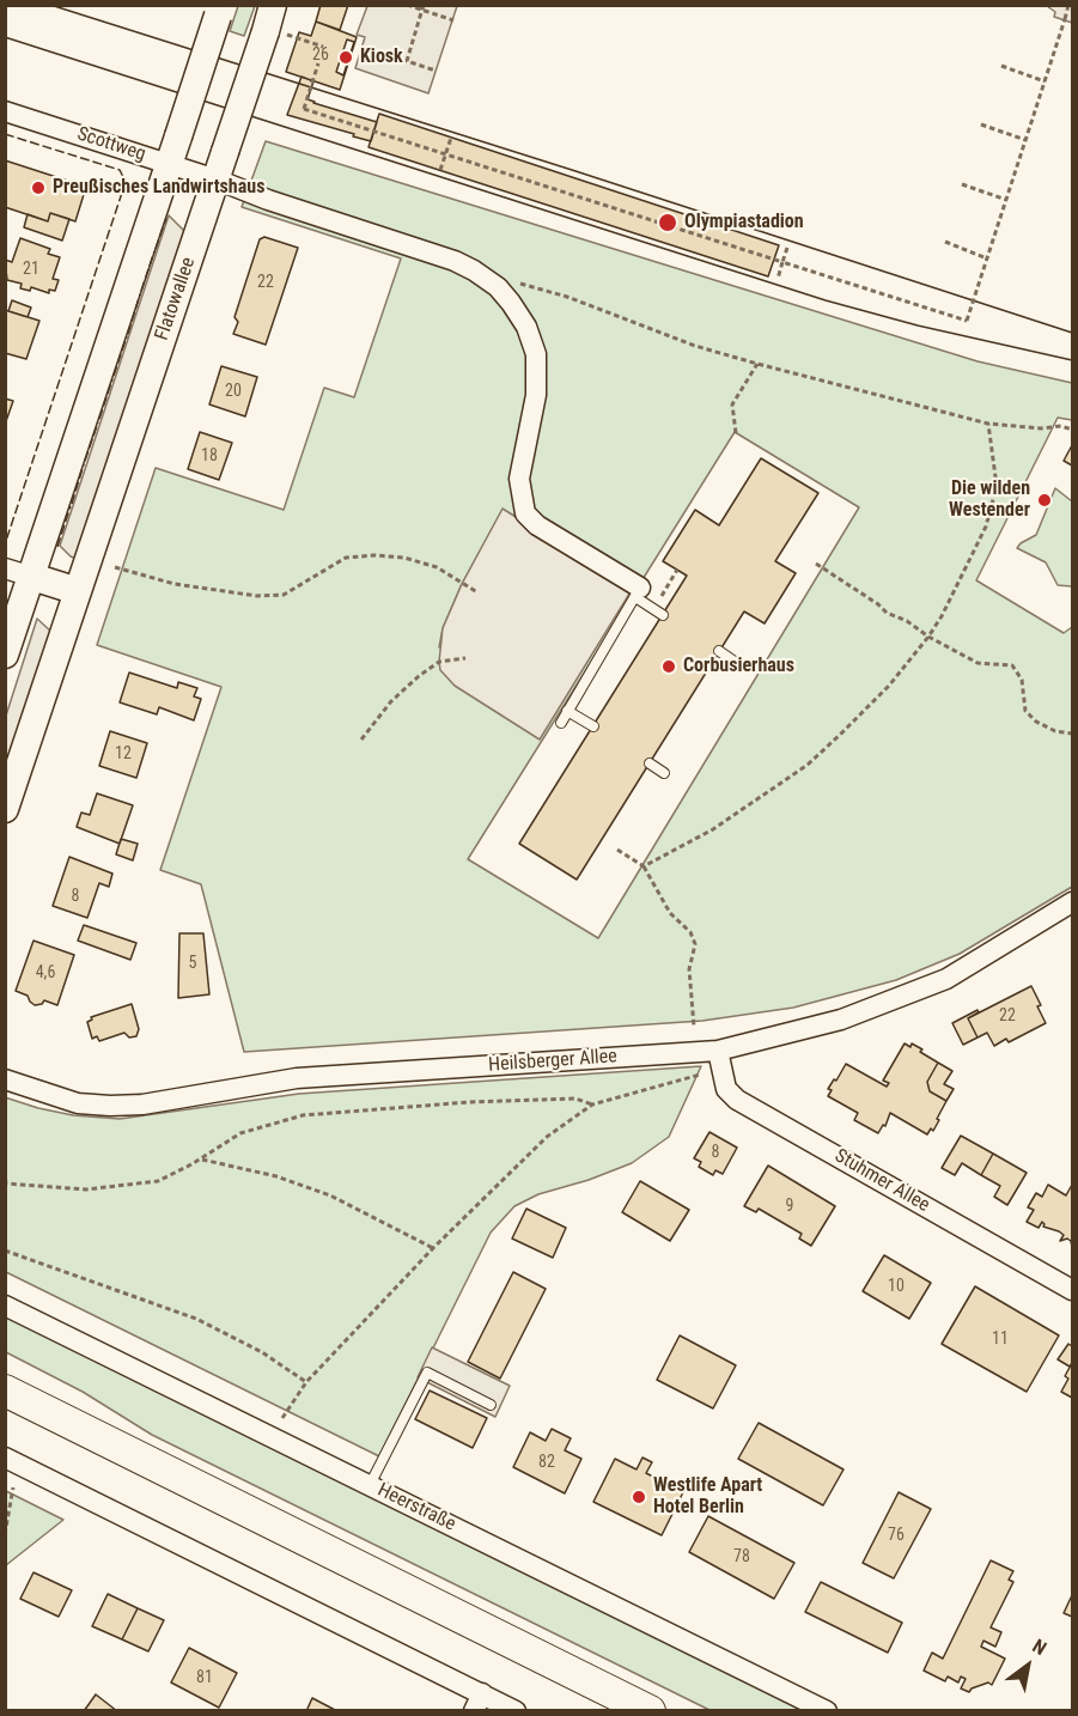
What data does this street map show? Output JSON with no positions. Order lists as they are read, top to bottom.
{
  "streets": {
    "main road": ["Flatowallee"],
    "street": [
      "Scottweg",
      "Heilsberger Allee",
      "Stuhmer Allee",
      "Heerstraße"
    ]
  },
  "crossings": [
    ["Scottweg", "Flatowallee"],
    ["Heilsberger Allee", "Stuhmer Allee"]
  ],
  "places": [
    "Kiosk",
    "Preußisches Landwirtshaus",
    "Olympiastadion",
    "Die wilden Westender",
    "Corbusierhaus",
    "Westlife Apart Hotel Berlin"
  ],
  "house_numbers": [
    "26",
    "21",
    "22",
    "20",
    "18",
    "12",
    "8",
    "5",
    "4,6",
    "22",
    "8",
    "9",
    "10",
    "11",
    "82",
    "76",
    "78",
    "81"
  ],
  "north": "top right"
}
